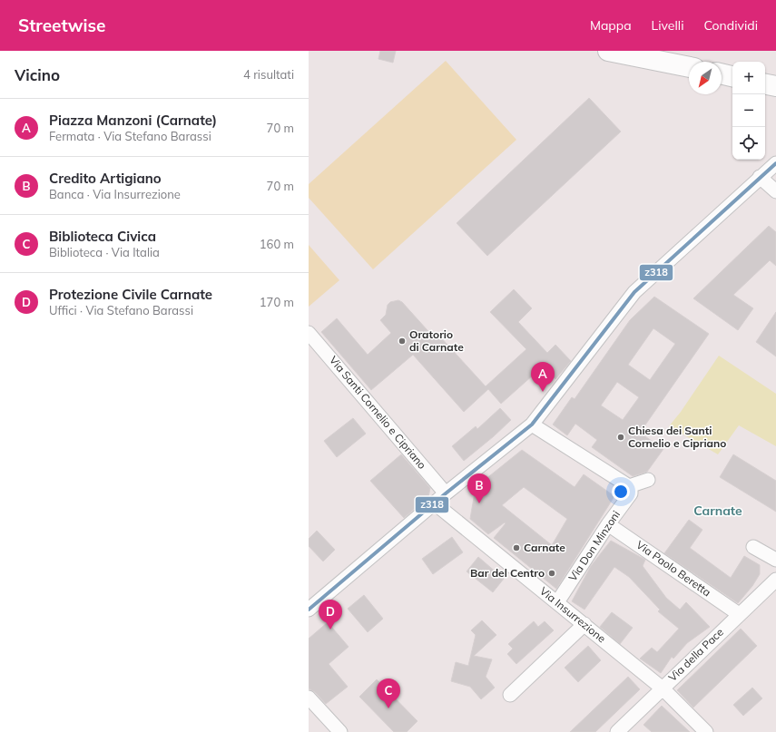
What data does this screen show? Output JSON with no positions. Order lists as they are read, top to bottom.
{
  "streets": {
    "street": [
      "Via Santi Cornelio e Cipriano",
      "Via Don Minzoni",
      "Via Paolo Beretta",
      "Via Insurrezione",
      "Via della Pace"
    ]
  },
  "crossings": [
    ["Via Don Minzoni", "Via Paolo Beretta"],
    ["Via Don Minzoni", "Via Insurrezione"],
    ["Via Paolo Beretta", "Via della Pace"],
    ["Via Insurrezione", "Via della Pace"]
  ],
  "districts": ["Carnate"],
  "places": [
    "Oratorio di Carnate",
    "Chiesa dei Santi Cornelio e Cipriano",
    "Carnate",
    "Bar del Centro"
  ],
  "lines": ["transit line z318"],
  "north": "bottom left",
  "page": {
    "header": "Streetwise",
    "nav": ["Mappa", "Livelli", "Condividi"],
    "heading": ["Vicino", "4 risultati"],
    "map_buttons": ["+", "−"],
    "list": [
      {
        "mark": "A",
        "name": "Piazza Manzoni (Carnate)",
        "note": "Fermata · Via Stefano Barassi",
        "value": "70 m"
      },
      {
        "mark": "B",
        "name": "Credito Artigiano",
        "note": "Banca · Via Insurrezione",
        "value": "70 m"
      },
      {
        "mark": "C",
        "name": "Biblioteca Civica",
        "note": "Biblioteca · Via Italia",
        "value": "160 m"
      },
      {
        "mark": "D",
        "name": "Protezione Civile Carnate",
        "note": "Uffici · Via Stefano Barassi",
        "value": "170 m"
      }
    ],
    "pins": [
      "A",
      "B",
      "D",
      "C"
    ]
  }
}
